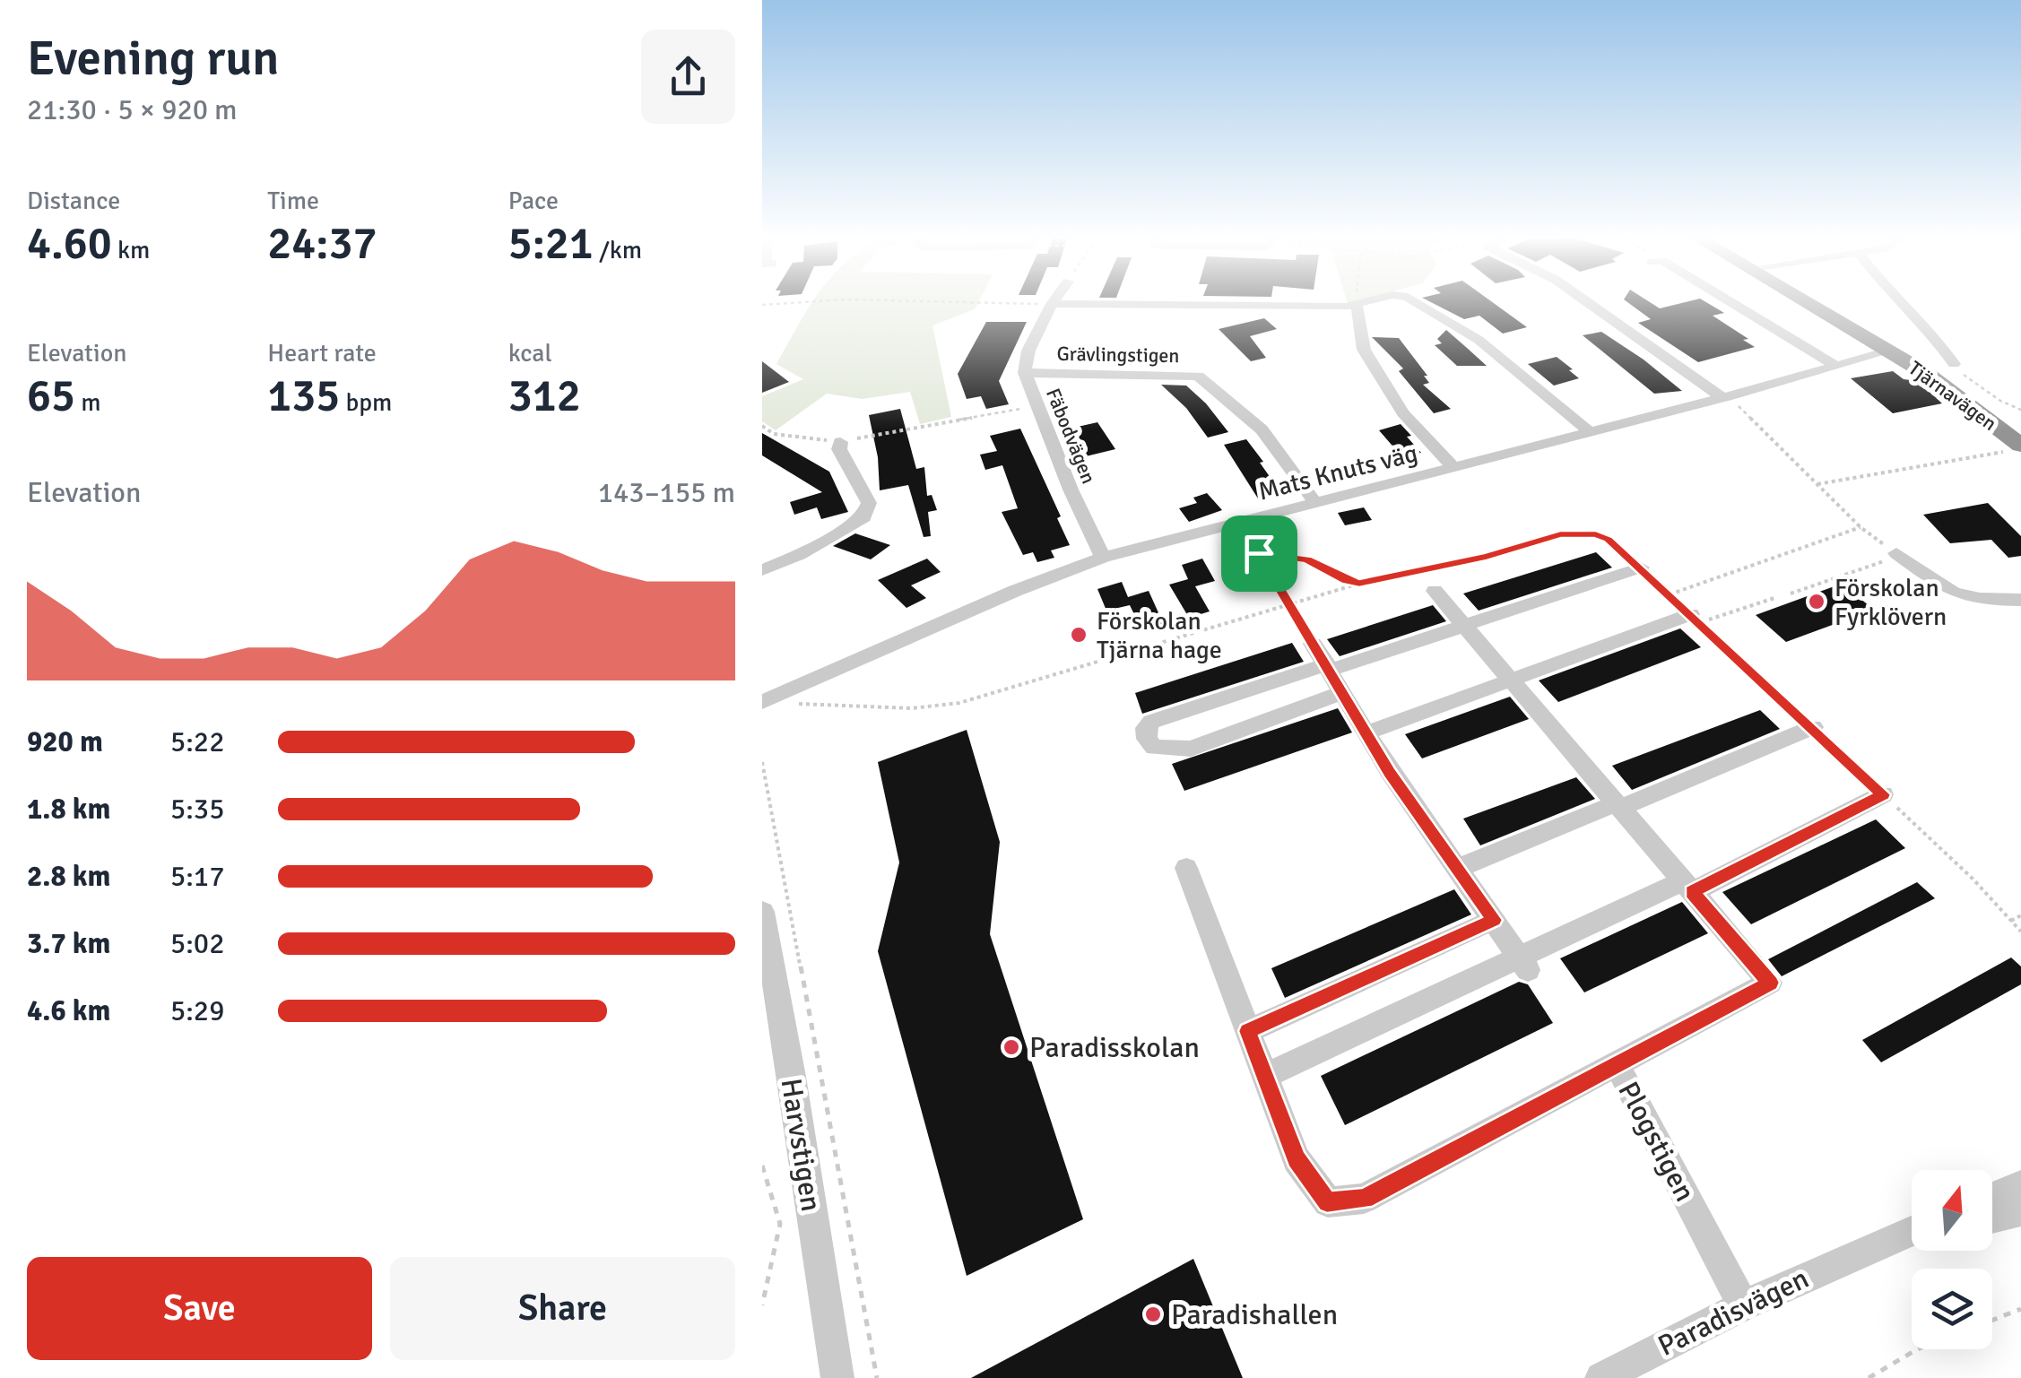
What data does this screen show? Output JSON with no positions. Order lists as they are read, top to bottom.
{
  "streets": {
    "highway": ["Tjärnavägen"],
    "street": [
      "Grävlingstigen",
      "Fäbodvägen",
      "Mats Knuts väg",
      "Plogstigen",
      "Harvstigen",
      "Paradisvägen"
    ]
  },
  "crossings": [
    ["Grävlingstigen", "Fäbodvägen"],
    ["Grävlingstigen", "Mats Knuts väg"],
    ["Tjärnavägen", "Mats Knuts väg"],
    ["Fäbodvägen", "Mats Knuts väg"],
    ["Plogstigen", "Paradisvägen"]
  ],
  "places": [
    "Förskolan Fyrklövern",
    "Förskolan Tjärna hage",
    "Paradisskolan",
    "Paradishallen"
  ],
  "north": "top",
  "page": {
    "heading": ["Evening run", "21:30 · 5 × 920 m"],
    "stats": [
      ["Distance", "4.60 km"],
      ["Time", "24:37"],
      ["Pace", "5:21 /km"],
      ["Elevation", "65 m"],
      ["Heart rate", "135 bpm"],
      ["kcal", "312"]
    ],
    "chart": ["Elevation", "143–155 m"],
    "list": [
      {
        "name": "920 m",
        "note": "5:22"
      },
      {
        "name": "1.8 km",
        "note": "5:35"
      },
      {
        "name": "2.8 km",
        "note": "5:17"
      },
      {
        "name": "3.7 km",
        "note": "5:02"
      },
      {
        "name": "4.6 km",
        "note": "5:29"
      }
    ],
    "buttons": ["Save", "Share"]
  }
}
